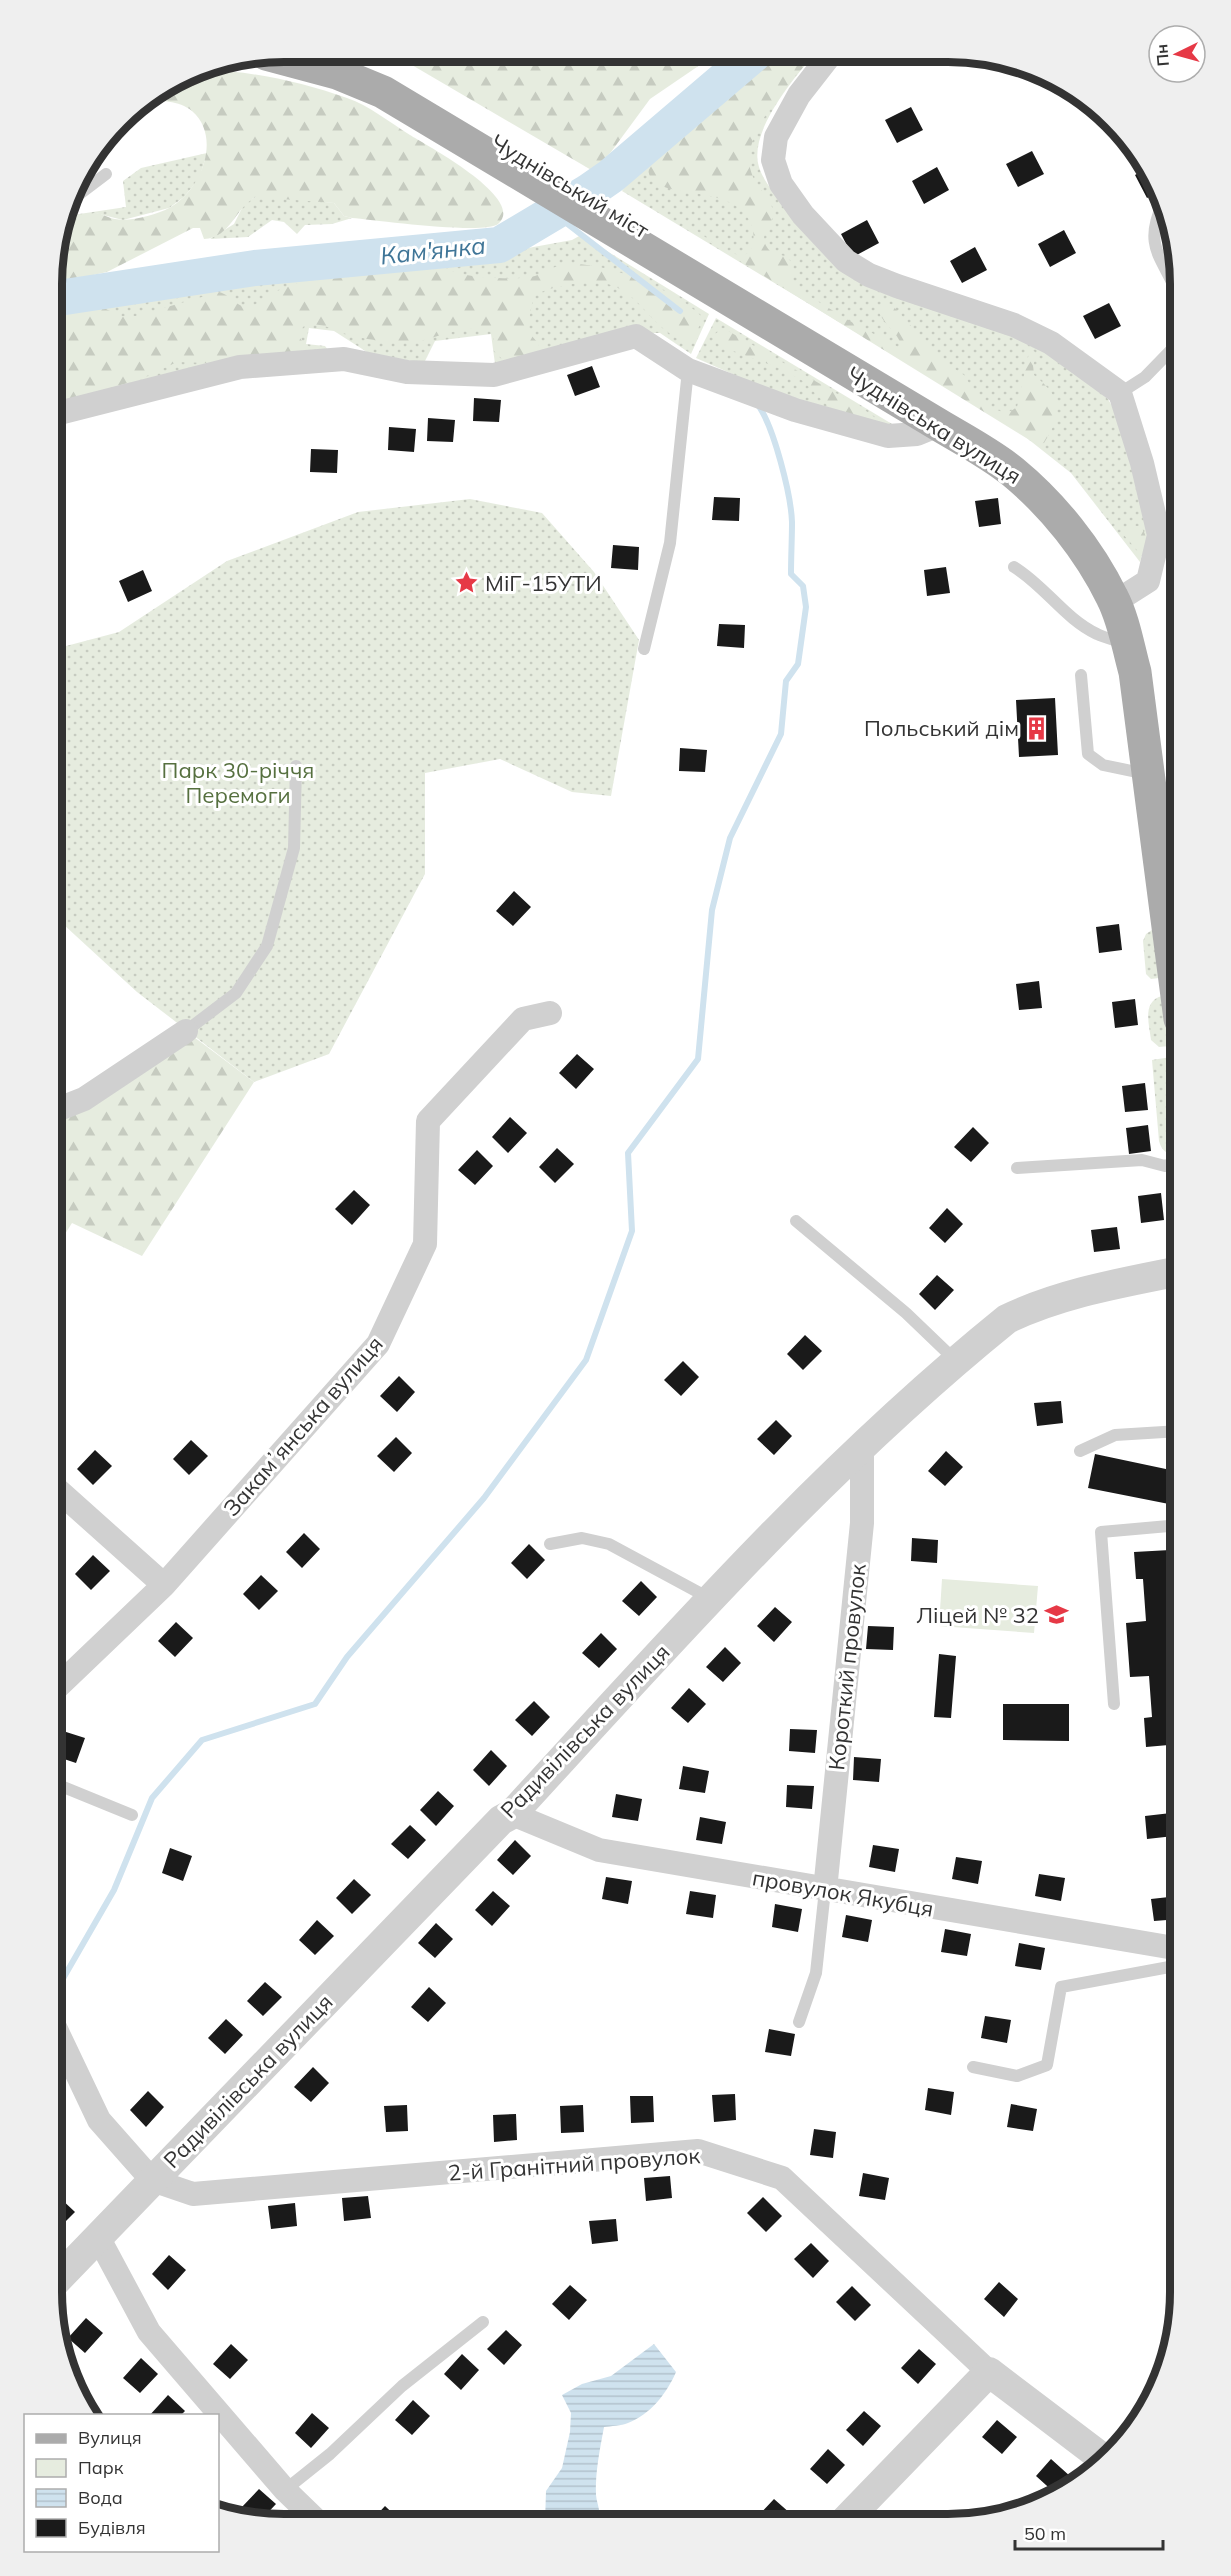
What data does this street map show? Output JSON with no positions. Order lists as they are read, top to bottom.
{
  "streets": {
    "main road": ["Чуднівський міст", "Чуднівська вулиця"],
    "street": [
      "Закамʼянська вулиця",
      "Короткий провулок",
      "Радивілівська вулиця",
      "провулок Якубця",
      "2-й Гранітний провулок"
    ]
  },
  "crossings": [
    ["Чуднівський міст", "Чуднівська вулиця"],
    ["Короткий провулок", "Радивілівська вулиця"],
    ["Короткий провулок", "провулок Якубця"],
    ["Радивілівська вулиця", "провулок Якубця"],
    ["Радивілівська вулиця", "2-й Гранітний провулок"]
  ],
  "water": ["Кам'янка"],
  "parks": ["Парк 30-річчя Перемоги"],
  "places": {
    "place": ["МіГ-15УТИ"],
    "building": ["Польський дім"],
    "school or university": ["Ліцей № 32"]
  },
  "legend": [
    "Вулиця",
    "Парк",
    "Вода",
    "Будівля"
  ],
  "scale_bar": "50 m",
  "north": "left"
}
